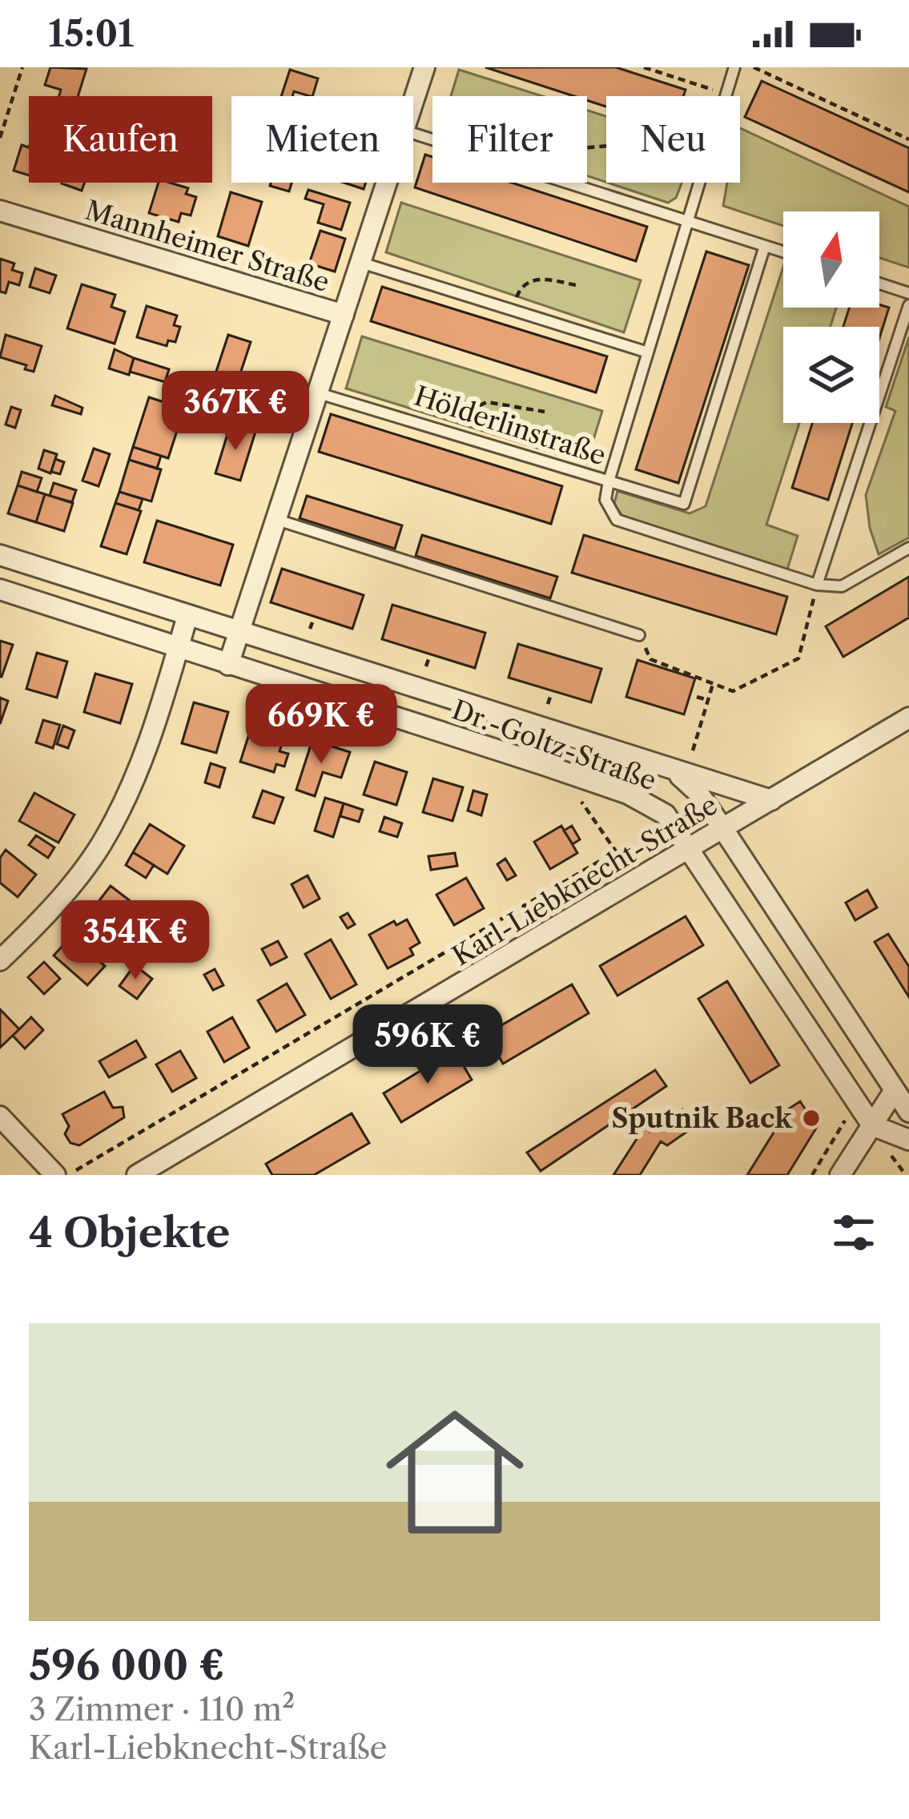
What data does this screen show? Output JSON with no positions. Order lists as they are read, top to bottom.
{
  "streets": {
    "street": ["Mannheimer Straße", "Dr.-Goltz-Straße", "Karl-Liebknecht-Straße"],
    "lane": ["Hölderlinstraße"]
  },
  "crossings": [
    ["Dr.-Goltz-Straße", "Karl-Liebknecht-Straße"]
  ],
  "places": ["Sputnik Back"],
  "north": "top",
  "page": {
    "status": "15:01",
    "chip": [
      "Kaufen",
      "Mieten",
      "Filter",
      "Neu"
    ],
    "price": [
      "367K €",
      "669K €",
      "354K €",
      "596K €"
    ],
    "heading": "4 Objekte",
    "list": [
      {
        "name": "596 000 €",
        "note": "3 Zimmer · 110 m² · Karl-Liebknecht-Straße"
      }
    ]
  }
}
